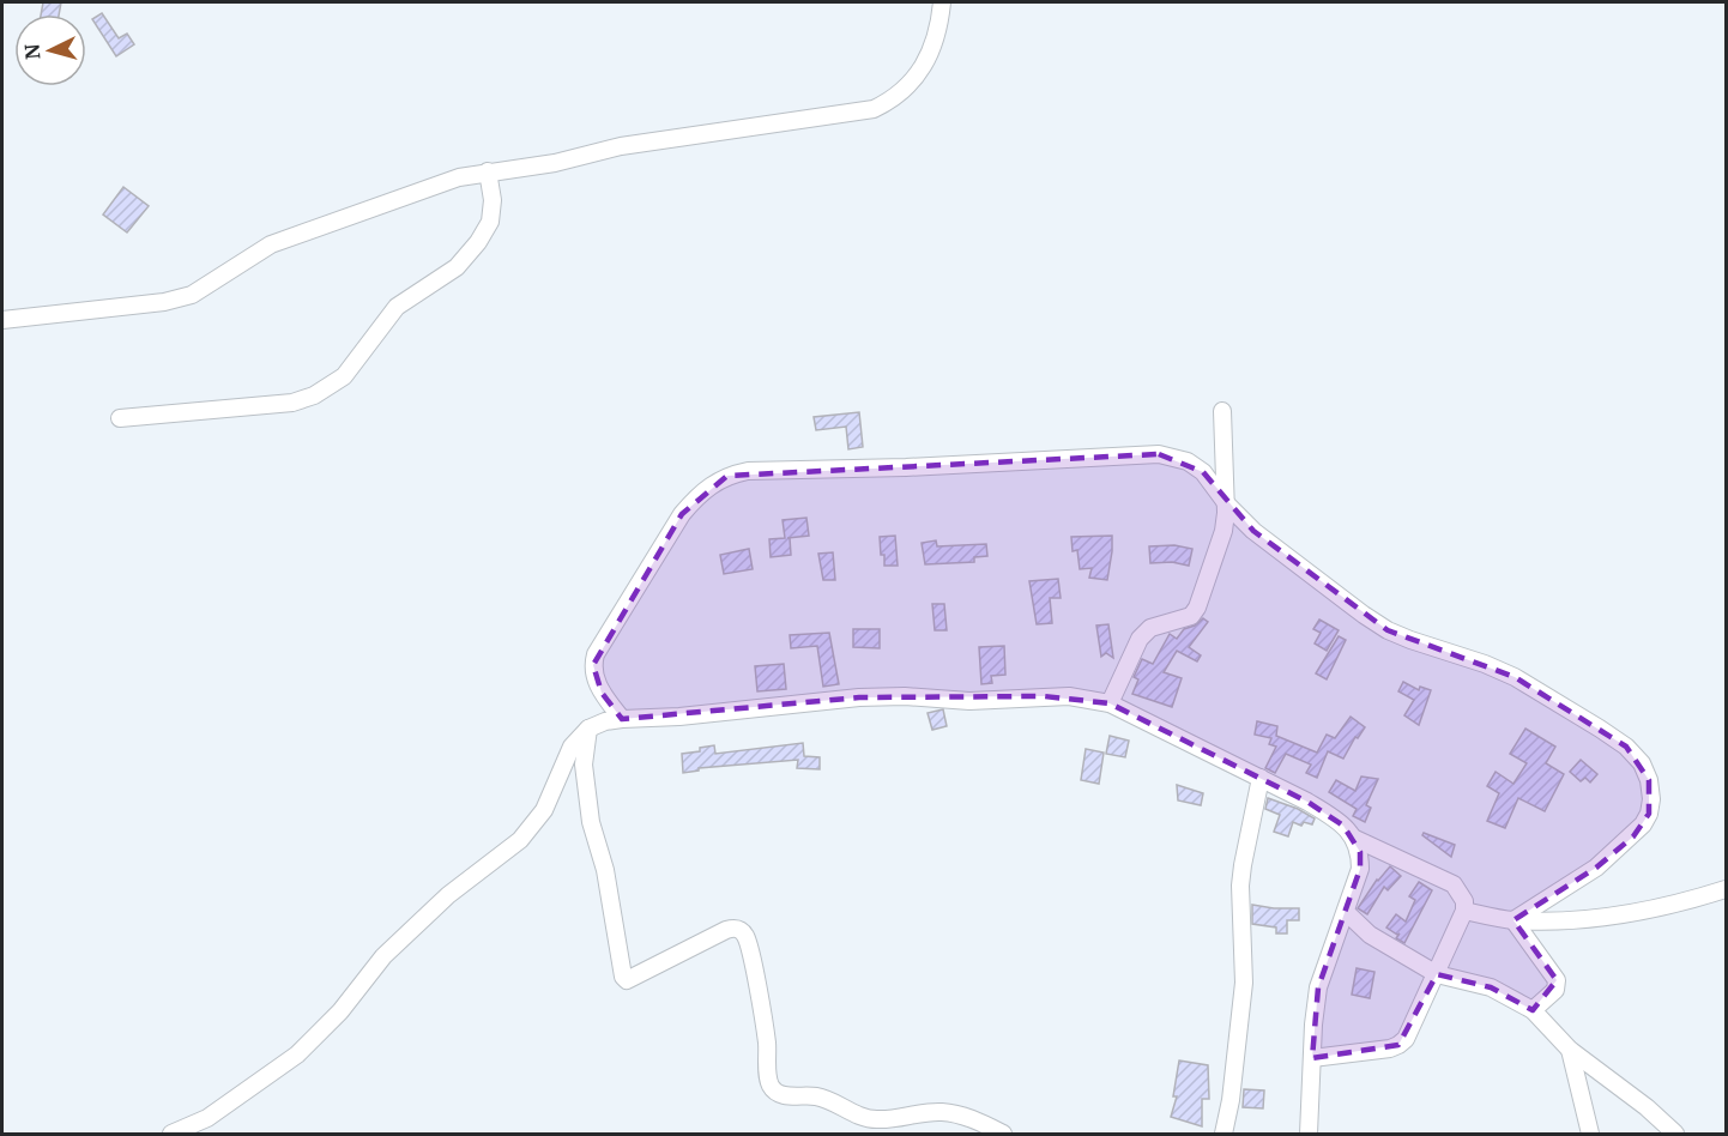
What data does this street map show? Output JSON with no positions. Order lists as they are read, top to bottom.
{
  "north": "left"
}
